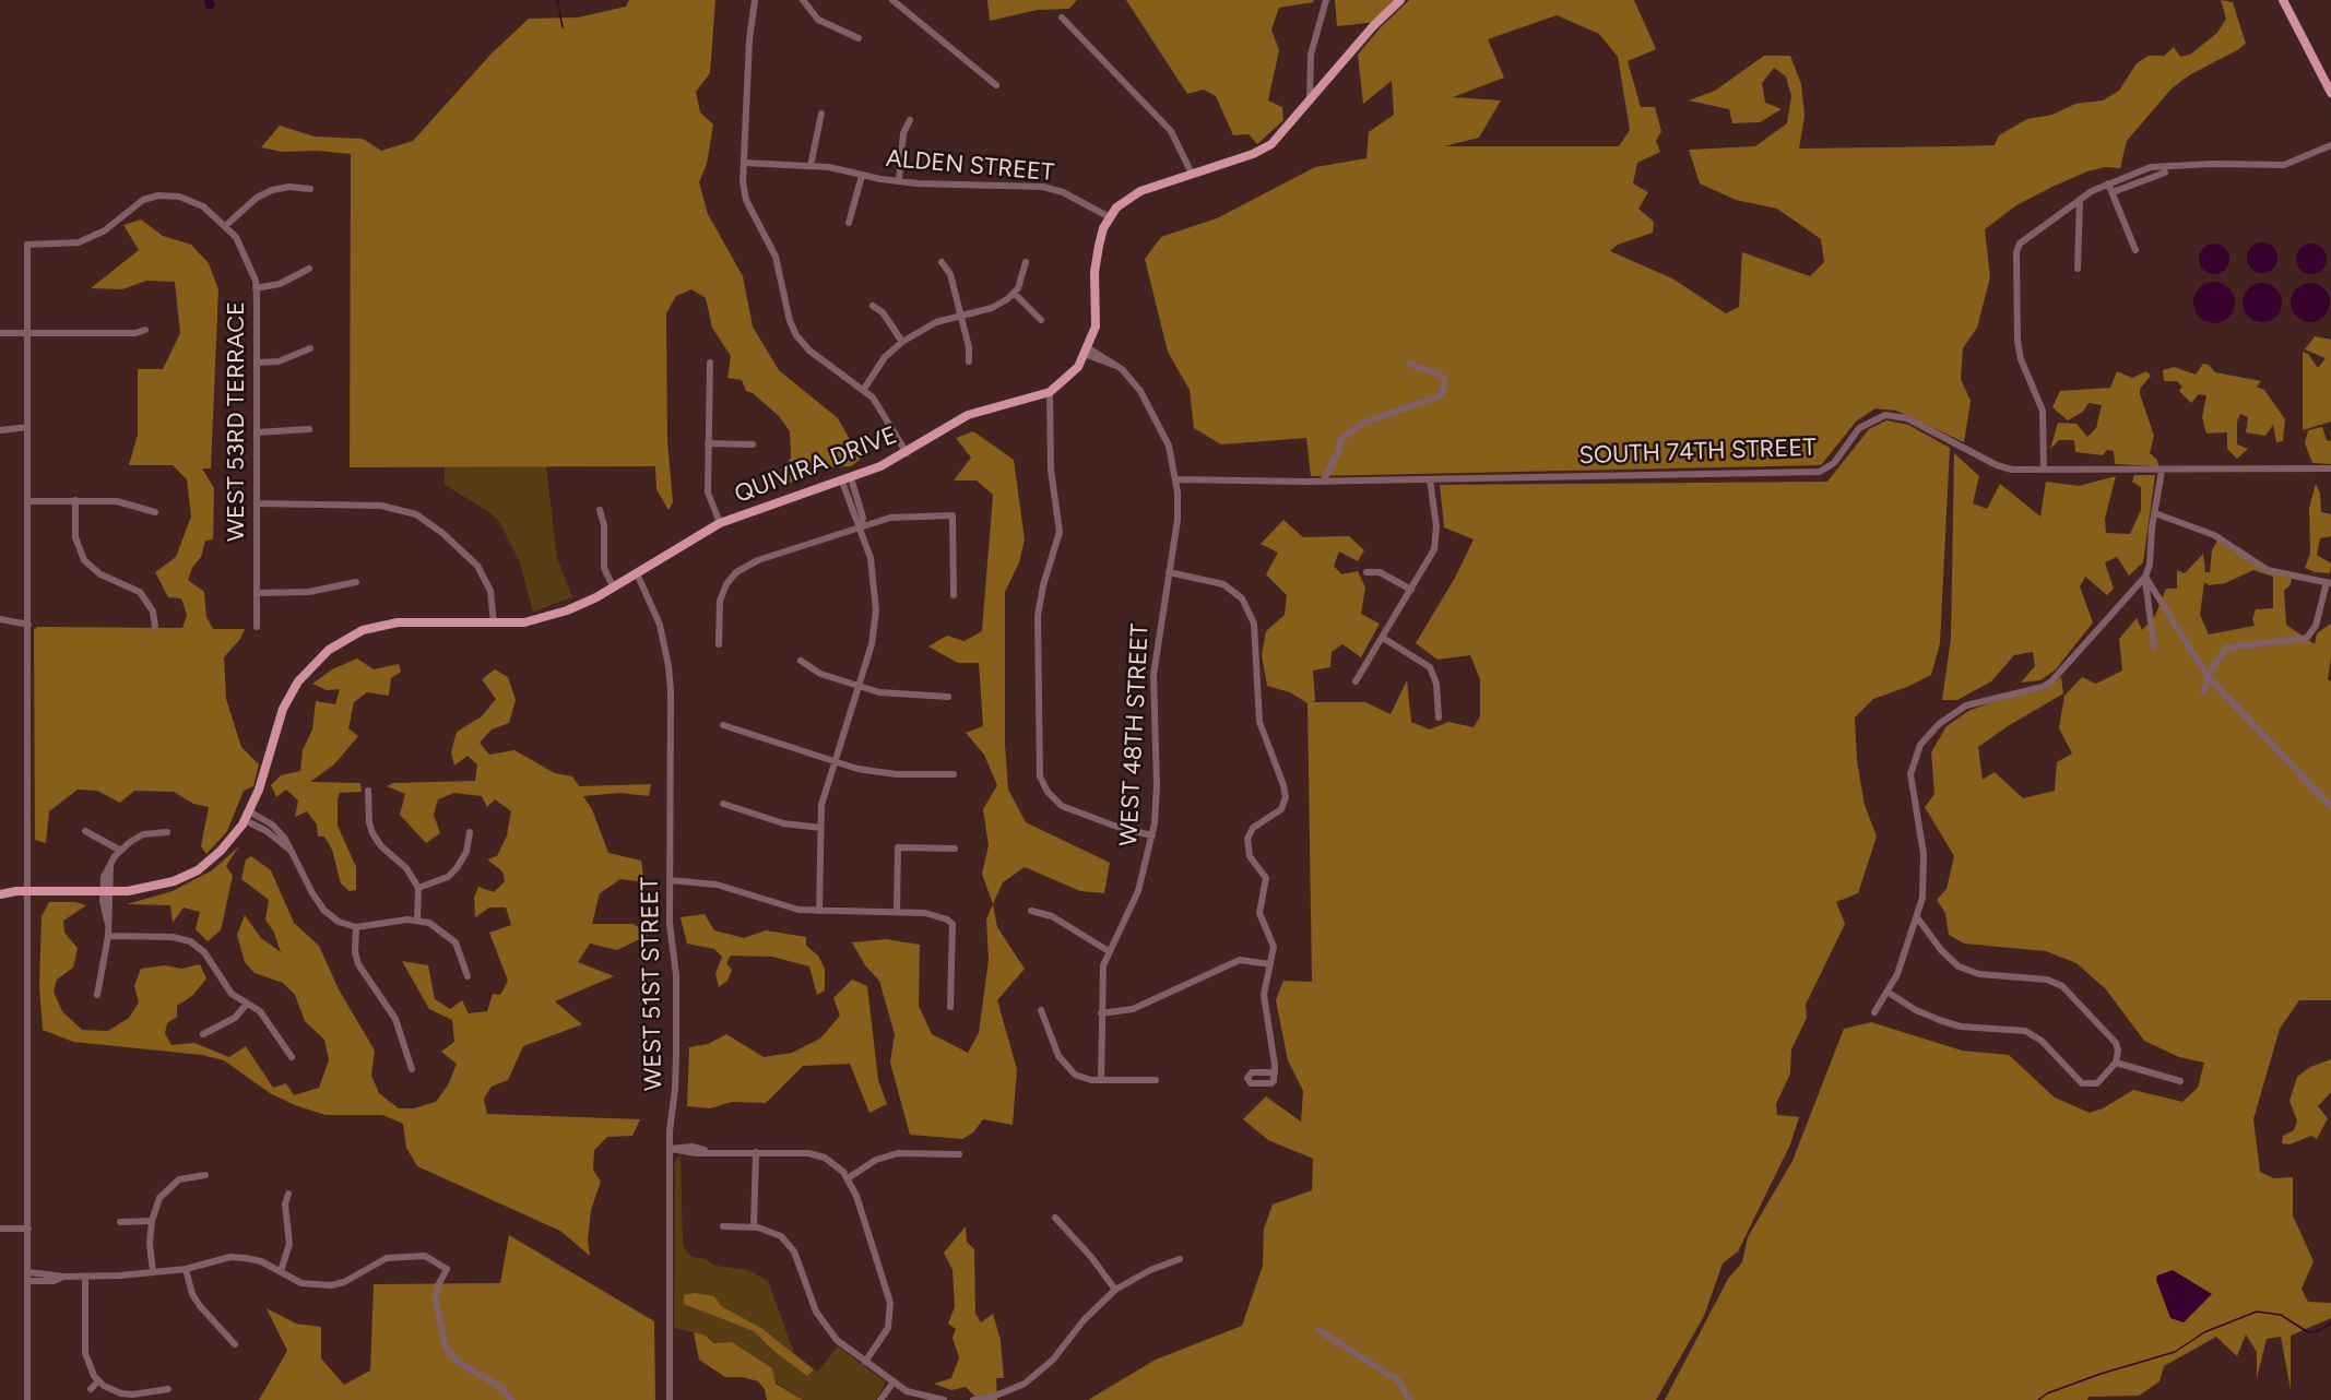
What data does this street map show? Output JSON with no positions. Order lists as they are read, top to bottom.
{
  "streets": {
    "main road": ["QUIVIRA DRIVE"],
    "street": [
      "ALDEN STREET",
      "WEST 53RD TERRACE",
      "SOUTH 74TH STREET",
      "WEST 48TH STREET",
      "WEST 51ST STREET"
    ]
  },
  "crossings": [
    ["ALDEN STREET", "QUIVIRA DRIVE"],
    ["SOUTH 74TH STREET", "WEST 48TH STREET"],
    ["QUIVIRA DRIVE", "WEST 48TH STREET"],
    ["QUIVIRA DRIVE", "WEST 51ST STREET"]
  ]
}
